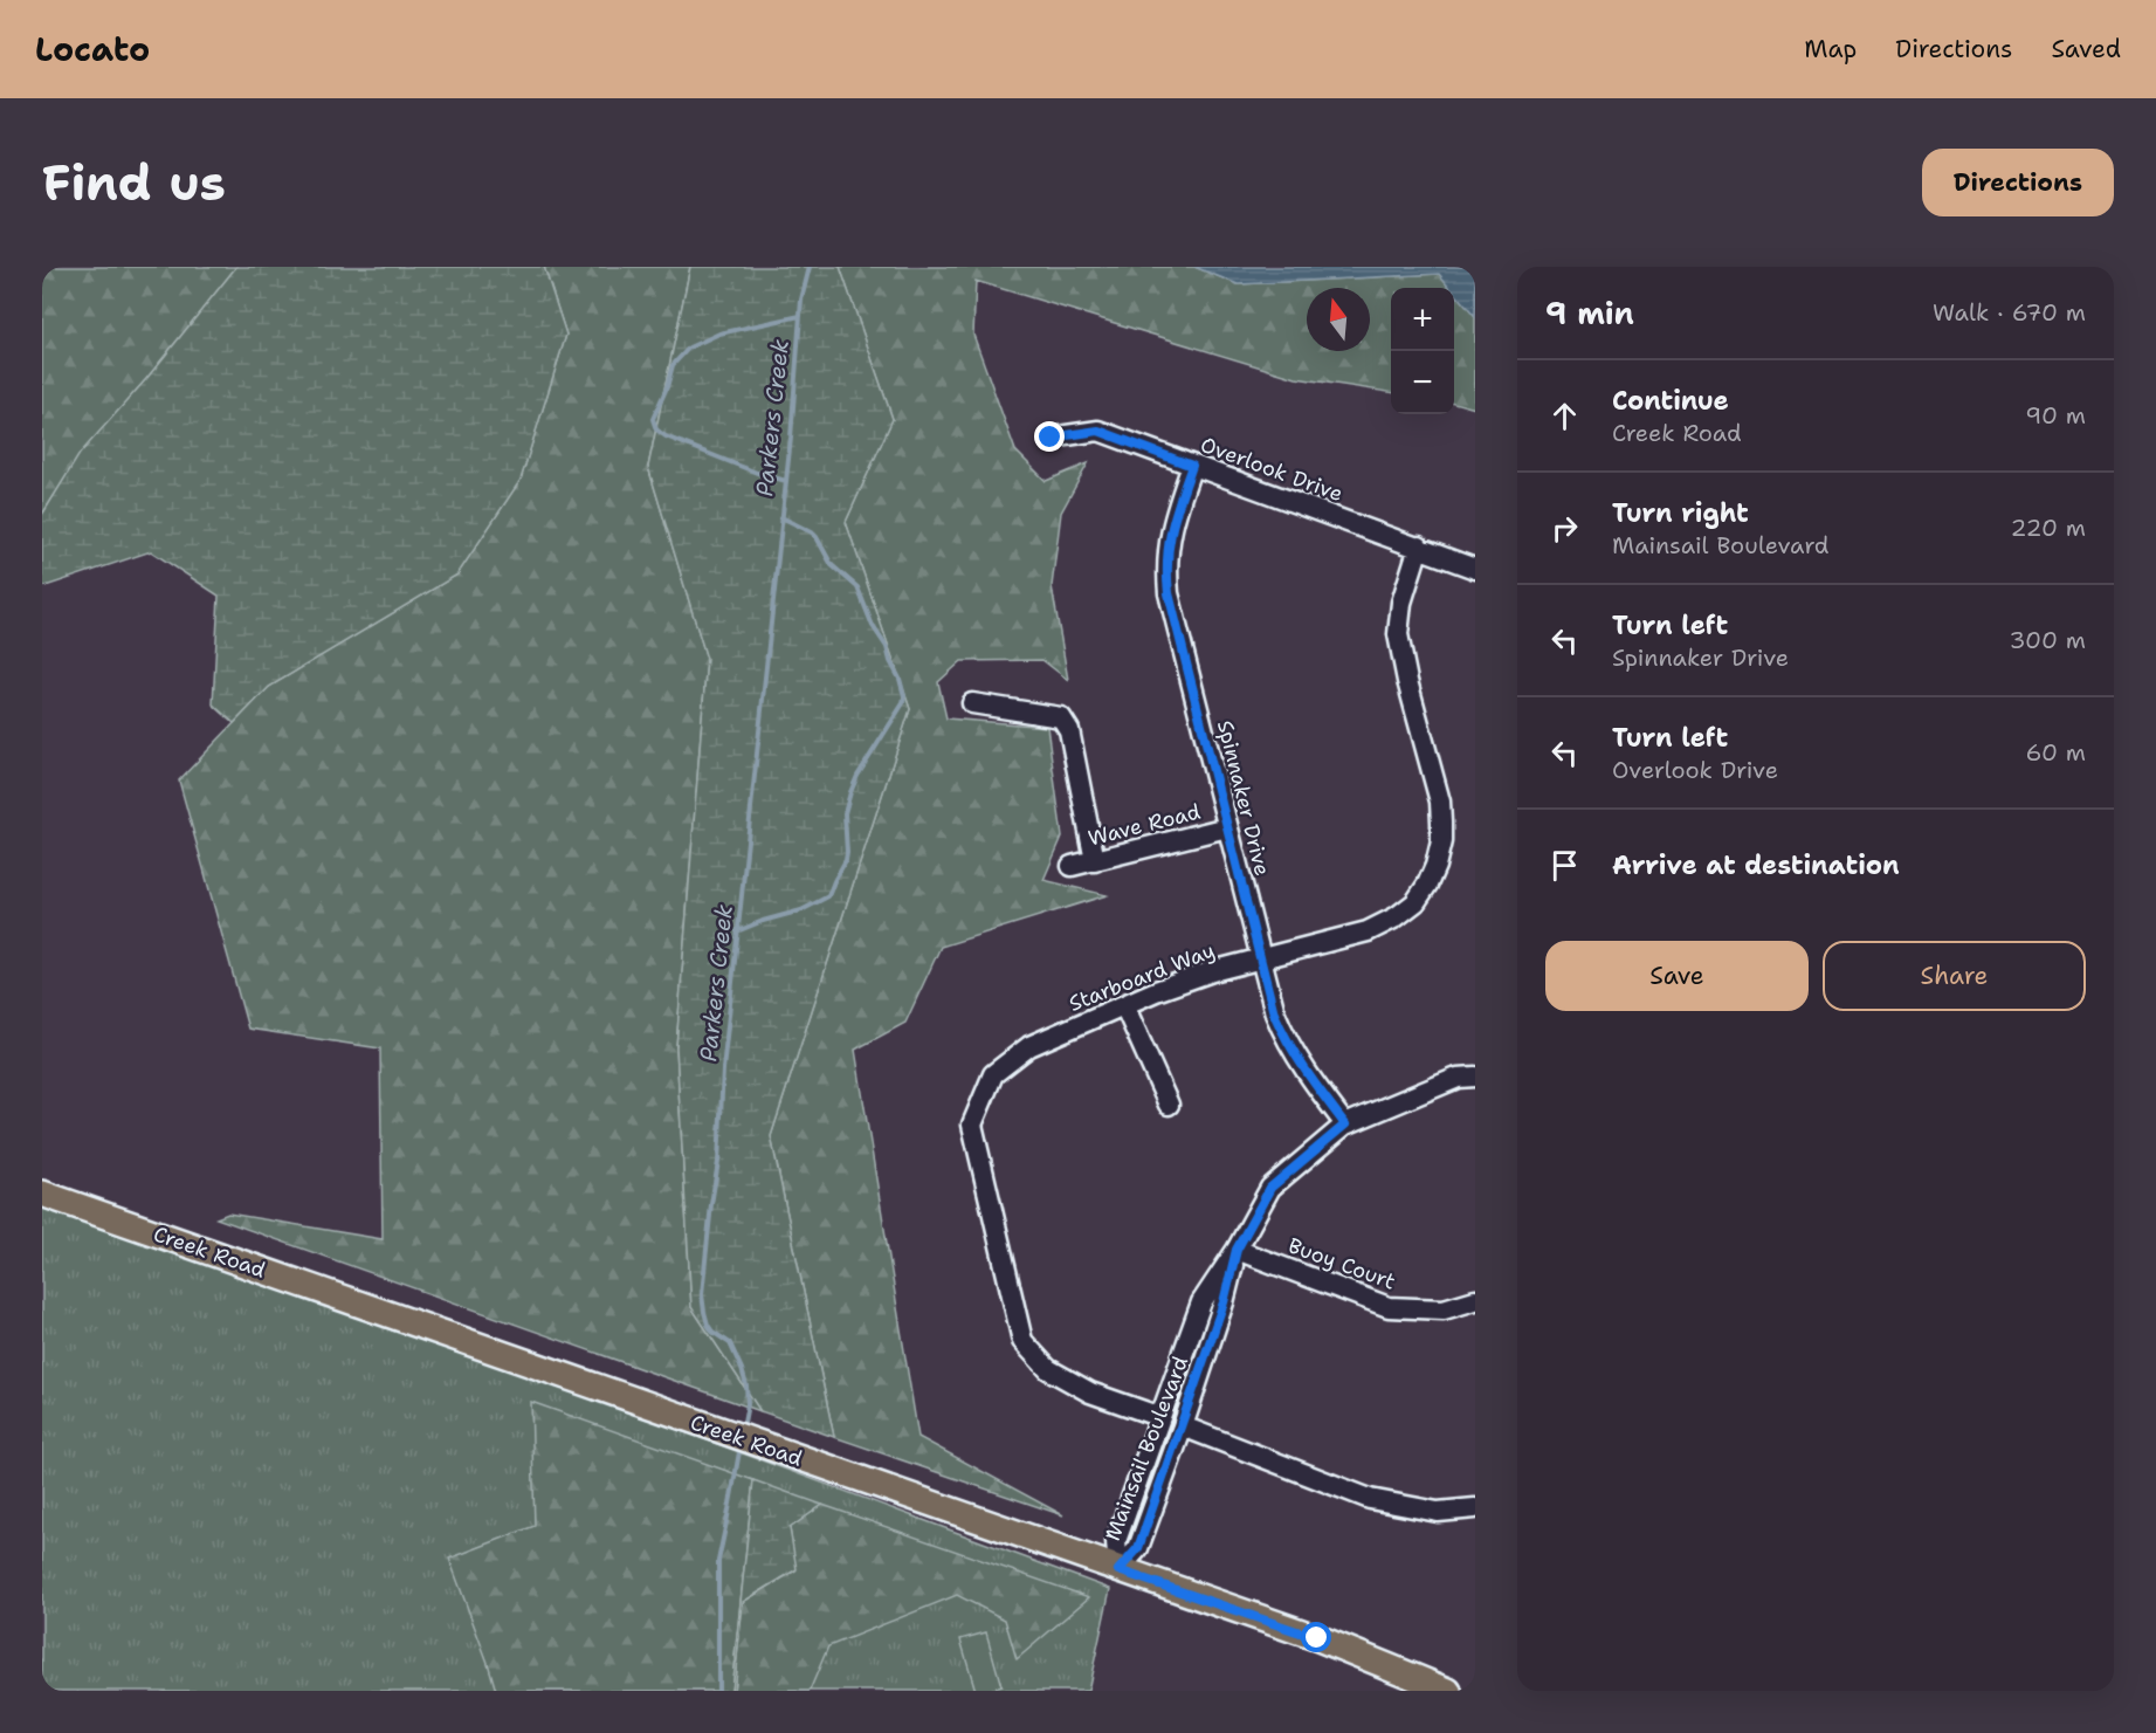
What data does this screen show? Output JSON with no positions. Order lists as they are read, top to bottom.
{
  "streets": {
    "main road": ["Creek Road"],
    "street": [
      "Overlook Drive",
      "Spinnaker Drive",
      "Wave Road",
      "Starboard Way",
      "Buoy Court",
      "Mainsail Boulevard"
    ]
  },
  "crossings": [
    ["Overlook Drive", "Spinnaker Drive"],
    ["Overlook Drive", "Starboard Way"],
    ["Spinnaker Drive", "Wave Road"],
    ["Spinnaker Drive", "Starboard Way"],
    ["Spinnaker Drive", "Mainsail Boulevard"],
    ["Starboard Way", "Mainsail Boulevard"],
    ["Creek Road", "Mainsail Boulevard"],
    ["Buoy Court", "Mainsail Boulevard"]
  ],
  "water": ["Parkers Creek"],
  "north": "top",
  "page": {
    "header": "Locato",
    "nav": ["Map", "Directions", "Saved"],
    "buttons": [
      "Directions",
      ["Save", "Share"]
    ],
    "title": "Find us",
    "heading": ["9 min", "Walk · 670 m"],
    "map_buttons": ["+", "−"],
    "list": [
      ["Continue", "Creek Road", "90 m"],
      ["Turn right", "Mainsail Boulevard", "220 m"],
      ["Turn left", "Spinnaker Drive", "300 m"],
      ["Turn left", "Overlook Drive", "60 m"],
      "Arrive at destination"
    ]
  }
}
